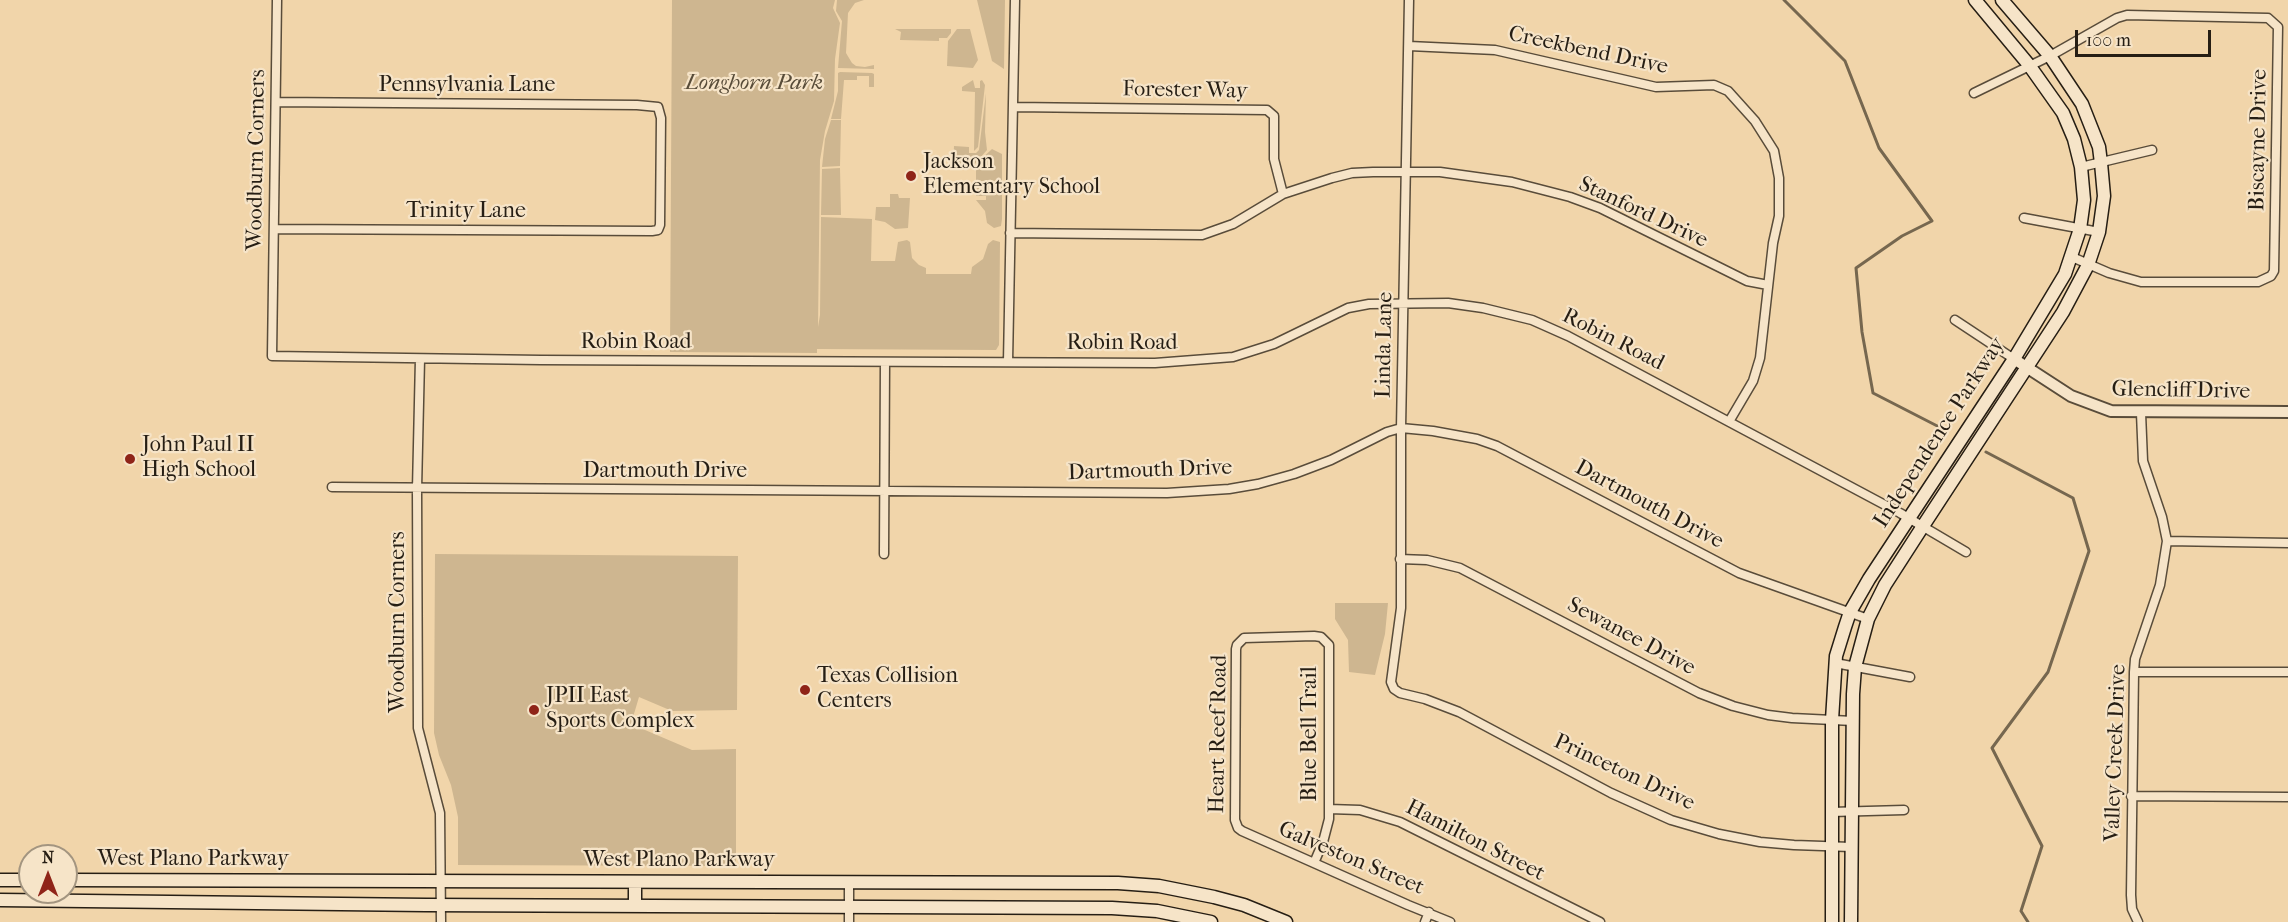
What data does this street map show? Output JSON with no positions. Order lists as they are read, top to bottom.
{
  "streets": {
    "main road": ["Independence Parkway", "West Plano Parkway"],
    "street": [
      "Creekbend Drive",
      "Pennsylvania Lane",
      "Forester Way",
      "Biscayne Drive",
      "Woodburn Corners",
      "Trinity Lane",
      "Stanford Drive",
      "Robin Road",
      "Linda Lane",
      "Glencliff Drive",
      "Dartmouth Drive",
      "Sewanee Drive",
      "Heart Reef Road",
      "Blue Bell Trail",
      "Valley Creek Drive",
      "Princeton Drive",
      "Hamilton Street",
      "Galveston Street"
    ]
  },
  "crossings": [
    ["Creekbend Drive", "Stanford Drive"],
    ["Creekbend Drive", "Robin Road"],
    ["Creekbend Drive", "Linda Lane"],
    ["Pennsylvania Lane", "Woodburn Corners"],
    ["Pennsylvania Lane", "Trinity Lane"],
    ["Forester Way", "Stanford Drive"],
    ["Biscayne Drive", "Independence Parkway"],
    ["Woodburn Corners", "Trinity Lane"],
    ["Woodburn Corners", "Robin Road"],
    ["Woodburn Corners", "Dartmouth Drive"],
    ["Woodburn Corners", "West Plano Parkway"],
    ["Stanford Drive", "Linda Lane"],
    ["Robin Road", "Linda Lane"],
    ["Robin Road", "Independence Parkway"],
    ["Linda Lane", "Dartmouth Drive"],
    ["Linda Lane", "Sewanee Drive"],
    ["Linda Lane", "Princeton Drive"],
    ["Glencliff Drive", "Independence Parkway"],
    ["Glencliff Drive", "Valley Creek Drive"],
    ["Independence Parkway", "Dartmouth Drive"],
    ["Independence Parkway", "Sewanee Drive"],
    ["Independence Parkway", "Princeton Drive"],
    ["Heart Reef Road", "Blue Bell Trail"],
    ["Heart Reef Road", "Galveston Street"],
    ["Blue Bell Trail", "Hamilton Street"],
    ["Blue Bell Trail", "Galveston Street"]
  ],
  "parks": ["Longhorn Park"],
  "places": [
    "Jackson Elementary School",
    "John Paul II High School",
    "Texas Collision Centers",
    "JPII East Sports Complex"
  ],
  "scale_bar": "100 m",
  "north": "top"
}
